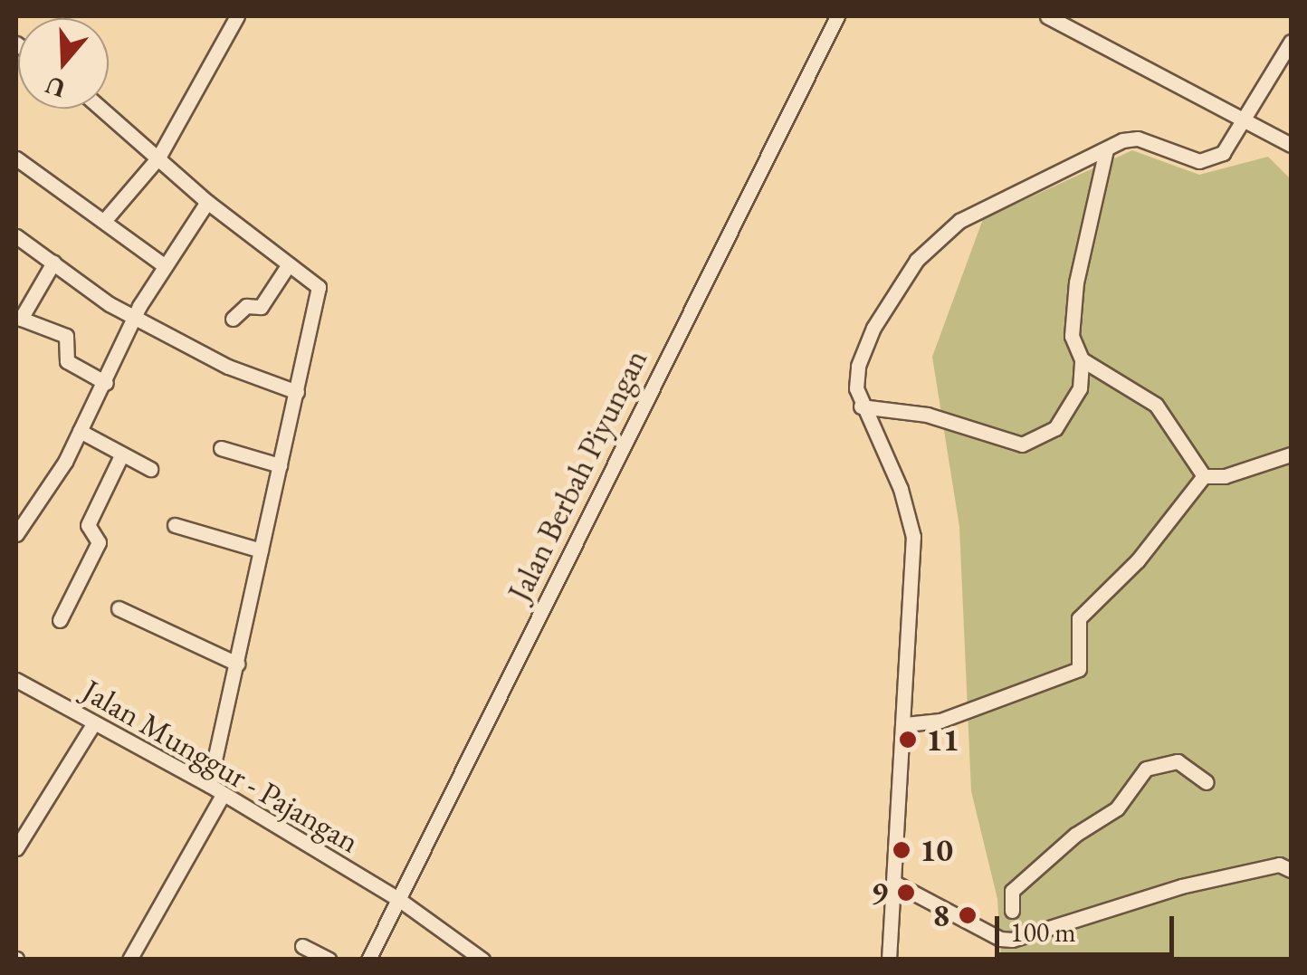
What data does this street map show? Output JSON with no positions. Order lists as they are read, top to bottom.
{
  "streets": {
    "street": ["Jalan Berbah Piyungan", "Jalan Munggur - Pajangan"]
  },
  "crossings": [
    ["Jalan Berbah Piyungan", "Jalan Munggur - Pajangan"]
  ],
  "places": [
    "11",
    "10",
    "9",
    "8"
  ],
  "scale_bar": "100 m",
  "north": "bottom"
}
